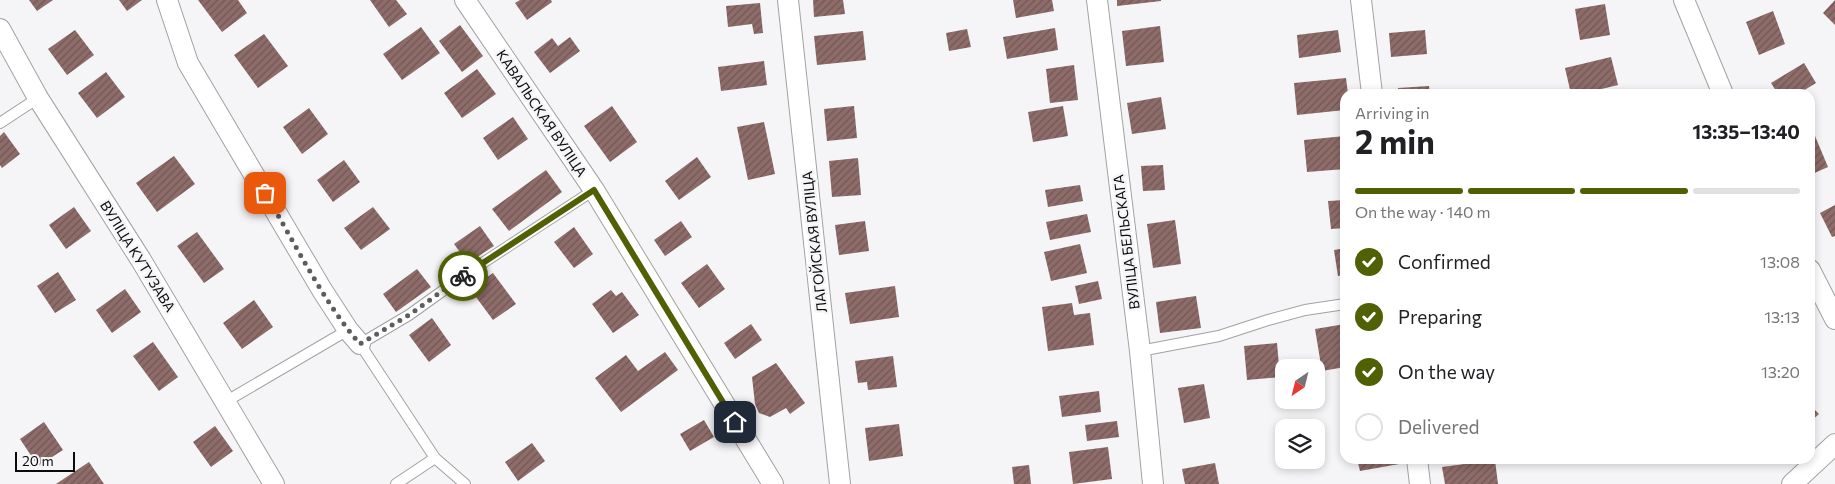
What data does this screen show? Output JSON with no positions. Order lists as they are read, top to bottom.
{
  "streets": {
    "street": [
      "КАВАЛЬСКАЯ ВУЛІЦА",
      "ЛАГОЙСКАЯ ВУЛІЦА",
      "ВУЛІЦА БЕЛЬСКАГА",
      "ВУЛІЦА КУТУЗАВА"
    ]
  },
  "scale_bar": "20 m",
  "north": "bottom left",
  "page": {
    "heading": ["2 min", "Arriving in", "13:35–13:40"],
    "bar": "On the way · 140 m",
    "list": [
      ["Confirmed", "13:08"],
      ["Preparing", "13:13"],
      ["On the way", "13:20"],
      "Delivered"
    ],
    "scale": "20 m"
  }
}
